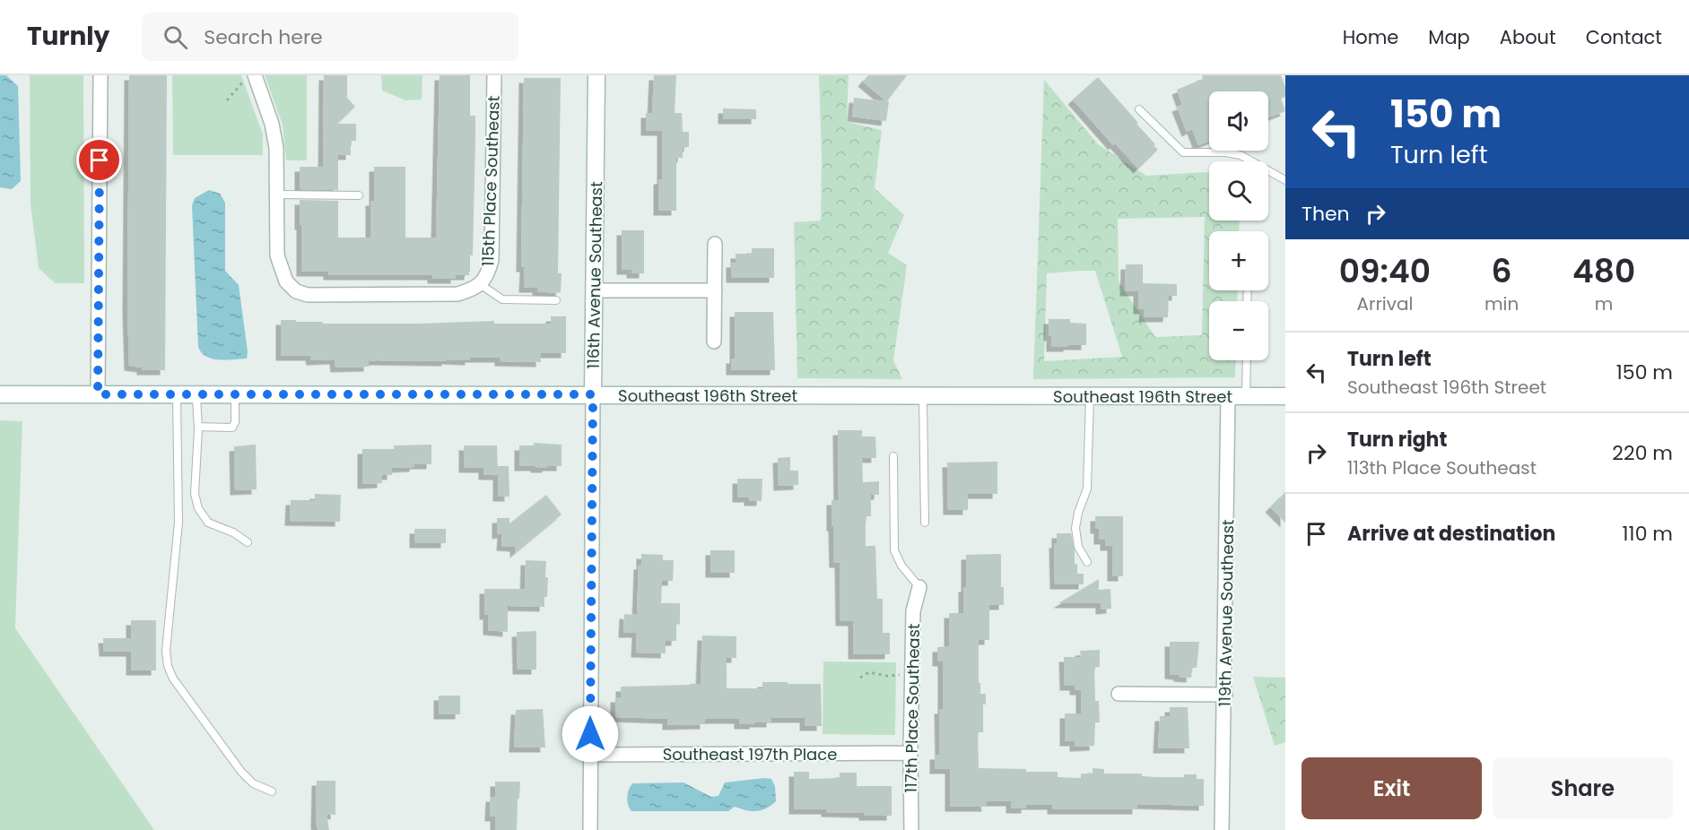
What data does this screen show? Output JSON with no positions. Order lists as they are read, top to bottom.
{
  "streets": {
    "street": [
      "115th Place Southeast",
      "116th Avenue Southeast",
      "Southeast 196th Street",
      "119th Avenue Southeast",
      "117th Place Southeast",
      "Southeast 197th Place"
    ]
  },
  "crossings": [
    ["116th Avenue Southeast", "Southeast 196th Street"],
    ["116th Avenue Southeast", "Southeast 197th Place"],
    ["Southeast 196th Street", "119th Avenue Southeast"],
    ["117th Place Southeast", "Southeast 197th Place"]
  ],
  "page": {
    "header": "Turnly",
    "search": "Search here",
    "nav": [
      "Home",
      "Map",
      "About",
      "Contact"
    ],
    "turn": ["150 m", "Turn left"],
    "map_buttons": ["+", "−"],
    "then": "Then",
    "eta": [
      "09:40",
      "Arrival",
      "6",
      "min",
      "480",
      "m"
    ],
    "list": [
      {
        "name": "Turn left",
        "note": "Southeast 196th Street",
        "value": "150 m"
      },
      {
        "name": "Turn right",
        "note": "113th Place Southeast",
        "value": "220 m"
      },
      {
        "name": "Arrive at destination",
        "value": "110 m"
      }
    ],
    "buttons": ["Exit", "Share"]
  }
}
